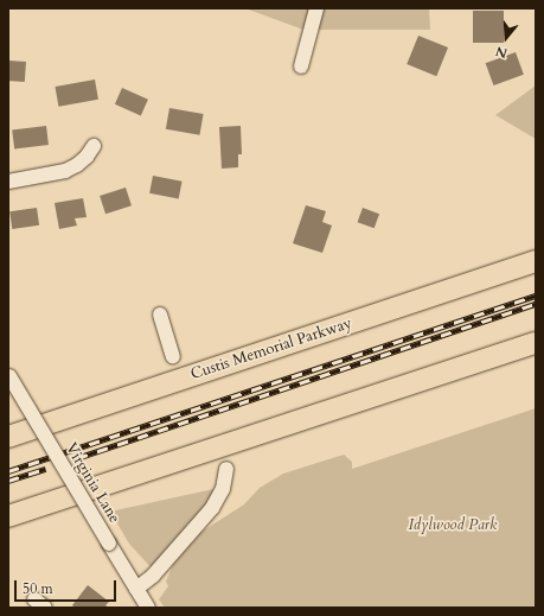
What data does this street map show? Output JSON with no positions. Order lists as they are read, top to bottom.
{
  "streets": {
    "highway": ["Custis Memorial Parkway"],
    "street": ["Virginia Lane"]
  },
  "parks": ["Idylwood Park"],
  "scale_bar": "50 m",
  "north": "bottom"
}
